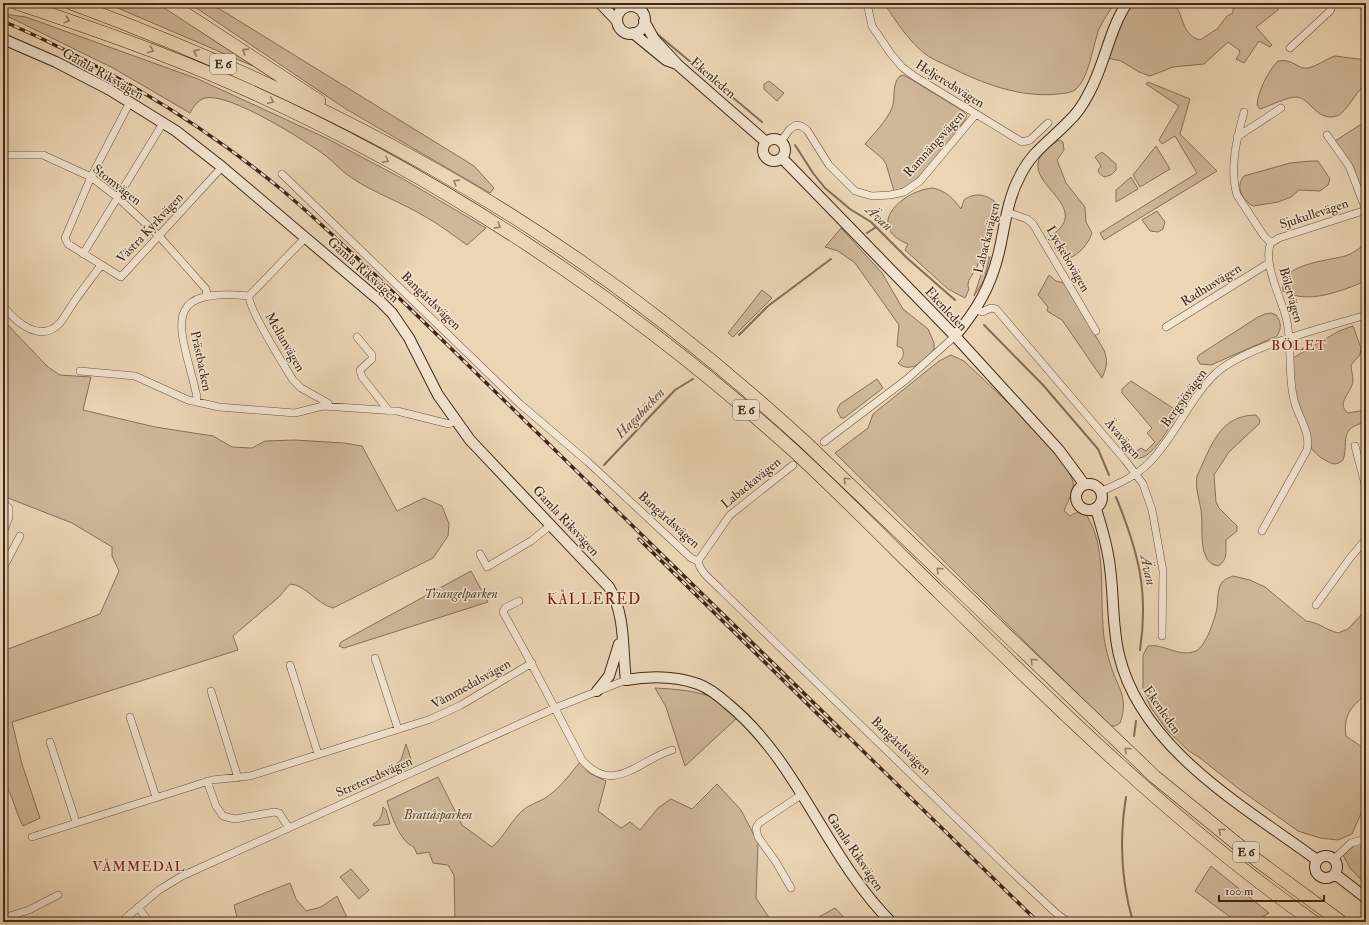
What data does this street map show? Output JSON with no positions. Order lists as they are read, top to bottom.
{
  "streets": {
    "highway": ["E 6"],
    "street": [
      "Gamla Riksvägen",
      "Ekenleden",
      "Heljeredsvägen",
      "Ramnängsvägen",
      "Stomvägen",
      "Sjukullevägen",
      "Västra Kyrkvägen",
      "Labackavägen",
      "Lyckebovägen",
      "Radhusvägen",
      "Böletvägen",
      "Bangårdsvägen",
      "Mellanvägen",
      "Prästbacken",
      "Bergsjövägen",
      "Ävavägen",
      "Våmmedalsvägen",
      "Streteredsvägen"
    ]
  },
  "crossings": [
    ["Gamla Riksvägen", "Västra Kyrkvägen"],
    ["Gamla Riksvägen", "Streteredsvägen"],
    ["Ekenleden", "Ramnängsvägen"],
    ["Ekenleden", "Labackavägen"],
    ["Ekenleden", "Bergsjövägen"],
    ["Heljeredsvägen", "Ramnängsvägen"],
    ["Stomvägen", "Västra Kyrkvägen"],
    ["Stomvägen", "Prästbacken"],
    ["Sjukullevägen", "Böletvägen"],
    ["Labackavägen", "Lyckebovägen"],
    ["Labackavägen", "Bangårdsvägen"],
    ["Labackavägen", "Ävavägen"],
    ["Radhusvägen", "Böletvägen"],
    ["Böletvägen", "Bergsjövägen"],
    ["Mellanvägen", "Prästbacken"],
    ["Bergsjövägen", "Ävavägen"],
    ["Våmmedalsvägen", "Streteredsvägen"]
  ],
  "districts": ["BÖLET", "KÅLLERED", "VÅMMEDAL"],
  "water": ["Ävan", "Hagabäcken"],
  "parks": ["Triangelparken", "Brattåsparken"],
  "scale_bar": "100 m"
}
